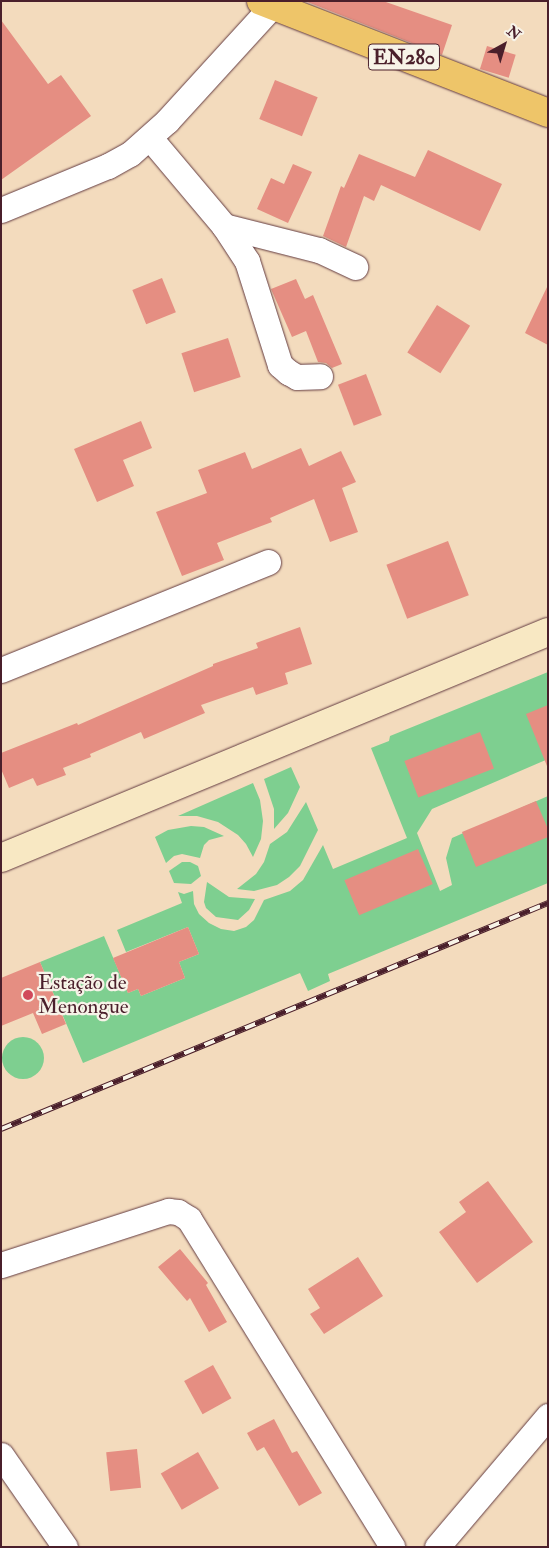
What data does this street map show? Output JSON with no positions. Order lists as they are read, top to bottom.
{
  "streets": {
    "main road": ["EN280"]
  },
  "places": ["Estação de Menongue"],
  "north": "top right"
}
